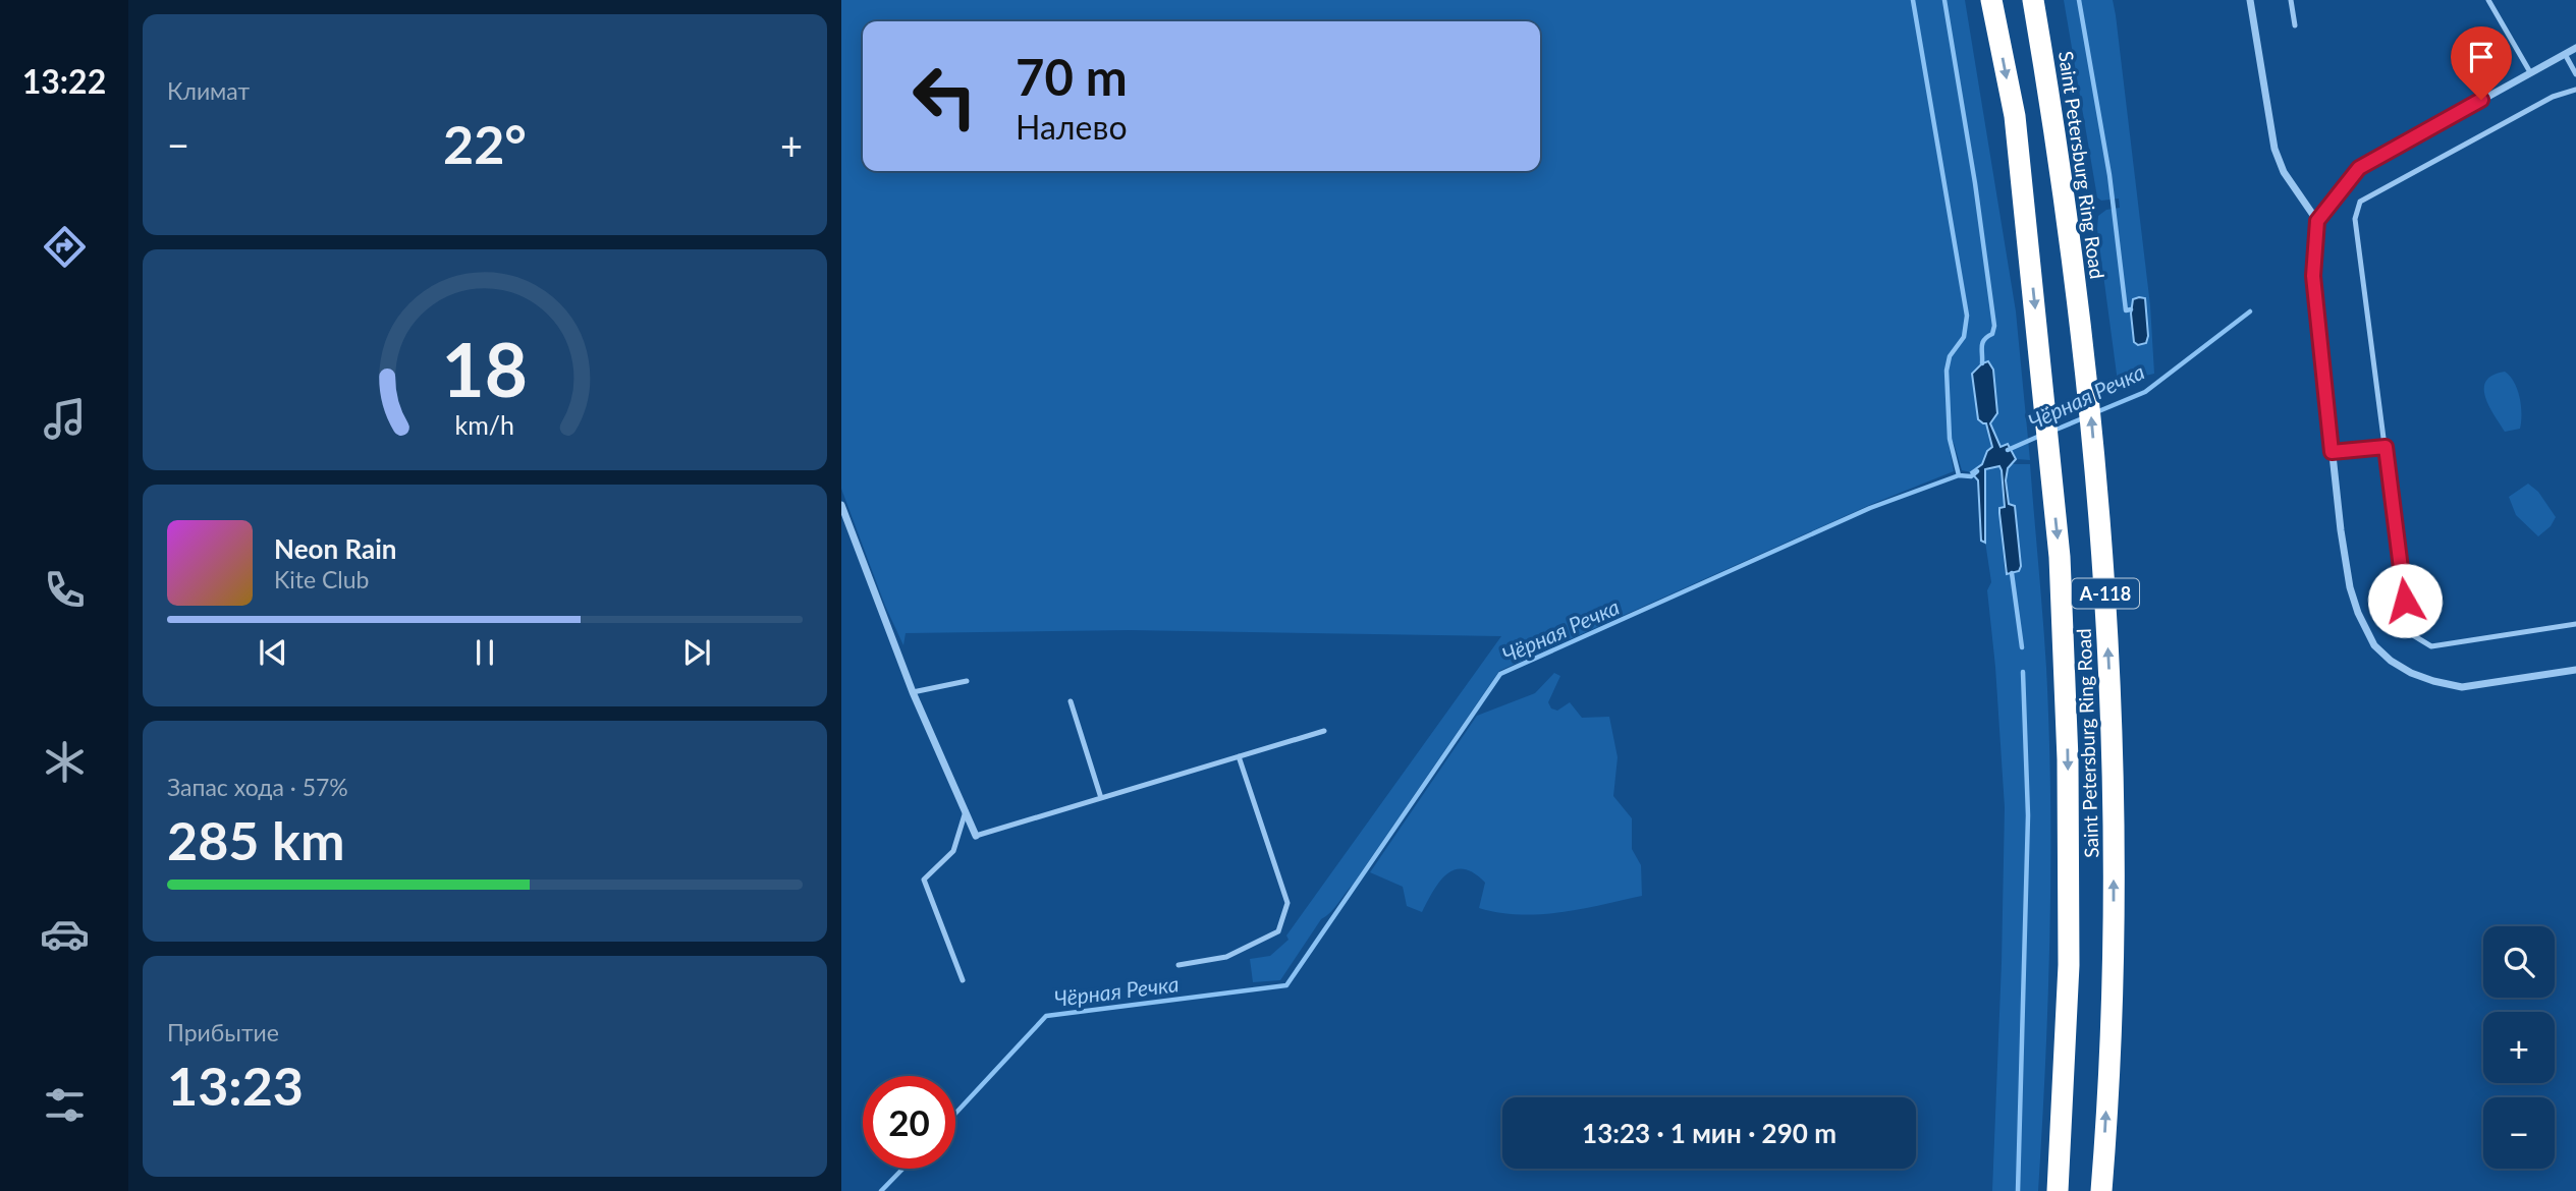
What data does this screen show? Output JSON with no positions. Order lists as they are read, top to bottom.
{
  "streets": {
    "highway": ["Saint Petersburg Ring Road", "А-118"]
  },
  "water": ["Чёрная Речка"],
  "page": {
    "tabs": "13:22",
    "tile": [
      "Климат",
      ["Запас хода · 57%", "285 km"],
      ["Прибытие", "13:23"]
    ],
    "turn": ["70 m", "Налево"],
    "heat": ["−", "22°", "+"],
    "song": ["Neon Rain", "Kite Club"],
    "map_buttons": ["+", "−"],
    "limit": "20",
    "trip": "13:23 · 1 мин · 290 m",
    "gauge": ["18", "km/h"]
  }
}
